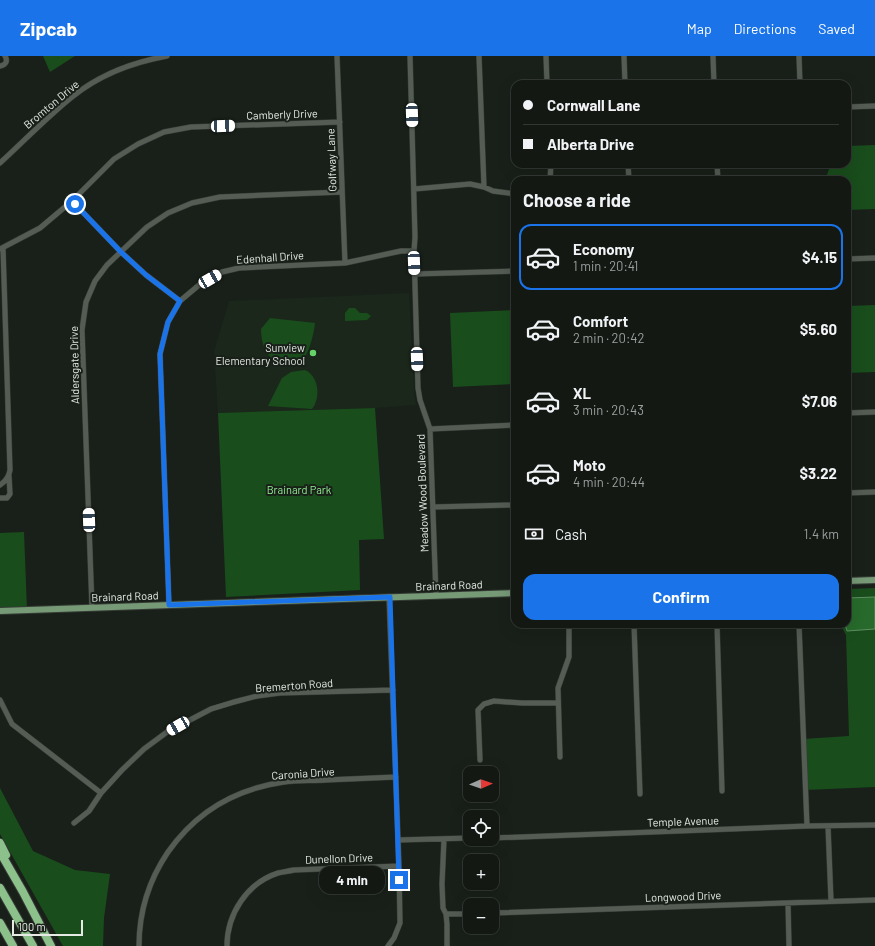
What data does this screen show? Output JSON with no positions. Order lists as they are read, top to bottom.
{
  "streets": {
    "main road": ["Brainard Road"],
    "street": [
      "Bromton Drive",
      "Camberly Drive",
      "Golfway Lane",
      "Edenhall Drive",
      "Aldersgate Drive",
      "Meadow Wood Boulevard",
      "Bremerton Road",
      "Caronia Drive",
      "Temple Avenue",
      "Dunellon Drive",
      "Longwood Drive"
    ]
  },
  "crossings": [
    ["Camberly Drive", "Golfway Lane"],
    ["Golfway Lane", "Edenhall Drive"],
    ["Golfway Lane", "Aldersgate Drive"],
    ["Edenhall Drive", "Meadow Wood Boulevard"],
    ["Edenhall Drive", "Brainard Road"],
    ["Aldersgate Drive", "Brainard Road"],
    ["Meadow Wood Boulevard", "Brainard Road"]
  ],
  "parks": ["Brainard Park"],
  "places": ["Sunview Elementary School"],
  "scale_bar": "100 m",
  "north": "right",
  "page": {
    "header": "Zipcab",
    "nav": ["Map", "Directions", "Saved"],
    "banner": ["Cornwall Lane", "Alberta Drive"],
    "heading": "Choose a ride",
    "list": [
      {
        "name": "Economy",
        "note": "1 min · 20:41",
        "value": "$4.15"
      },
      {
        "name": "Comfort",
        "note": "2 min · 20:42",
        "value": "$5.60"
      },
      {
        "name": "XL",
        "note": "3 min · 20:43",
        "value": "$7.06"
      },
      {
        "name": "Moto",
        "note": "4 min · 20:44",
        "value": "$3.22"
      }
    ],
    "pay": ["Cash", "1.4 km"],
    "buttons": "Confirm",
    "map_buttons": ["+", "−"],
    "bubble": "4 min",
    "scale": "100 m"
  }
}
